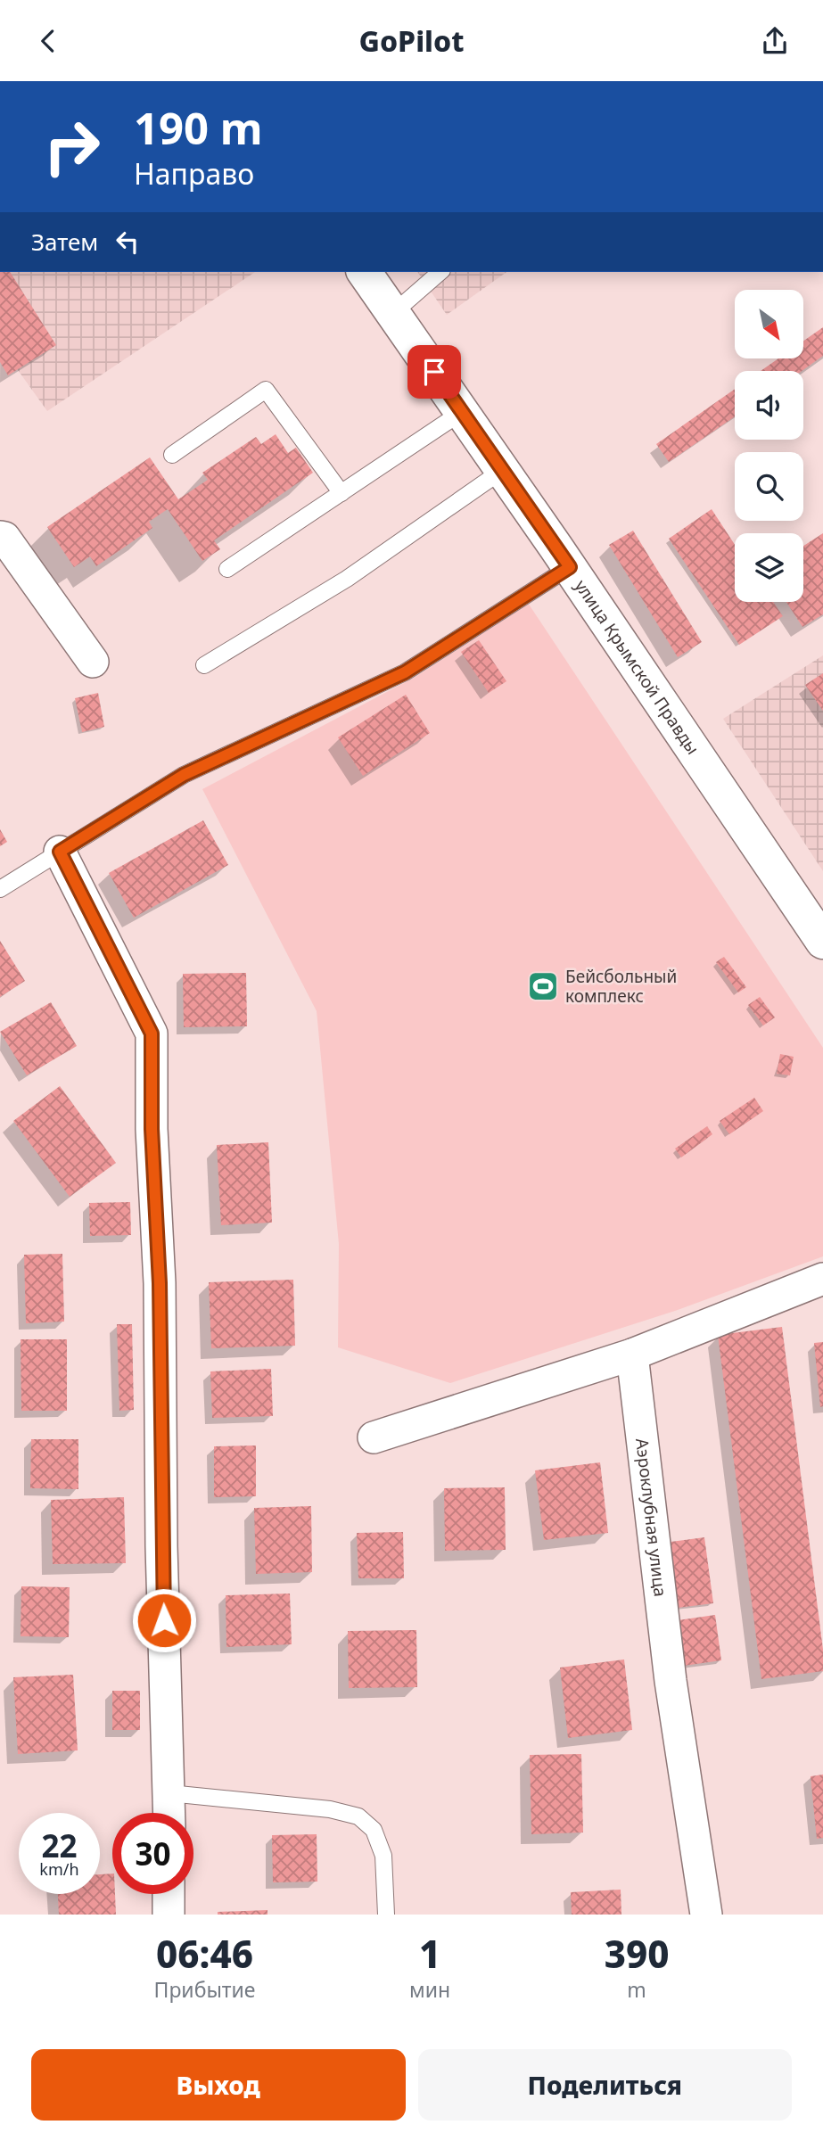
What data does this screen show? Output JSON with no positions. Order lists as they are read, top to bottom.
{
  "streets": {
    "street": ["улица Крымской Правды", "Аэроклубная улица"]
  },
  "places": {
    "sports": ["Бейсбольный комплекс"]
  },
  "north": "bottom right",
  "page": {
    "header": "GoPilot",
    "turn": ["190 m", "Направо"],
    "then": "Затем",
    "speed": "22 km/h",
    "limit": "30",
    "eta": [
      "06:46",
      "Прибытие",
      "1",
      "мин",
      "390",
      "m"
    ],
    "buttons": ["Выход", "Поделиться"]
  }
}
